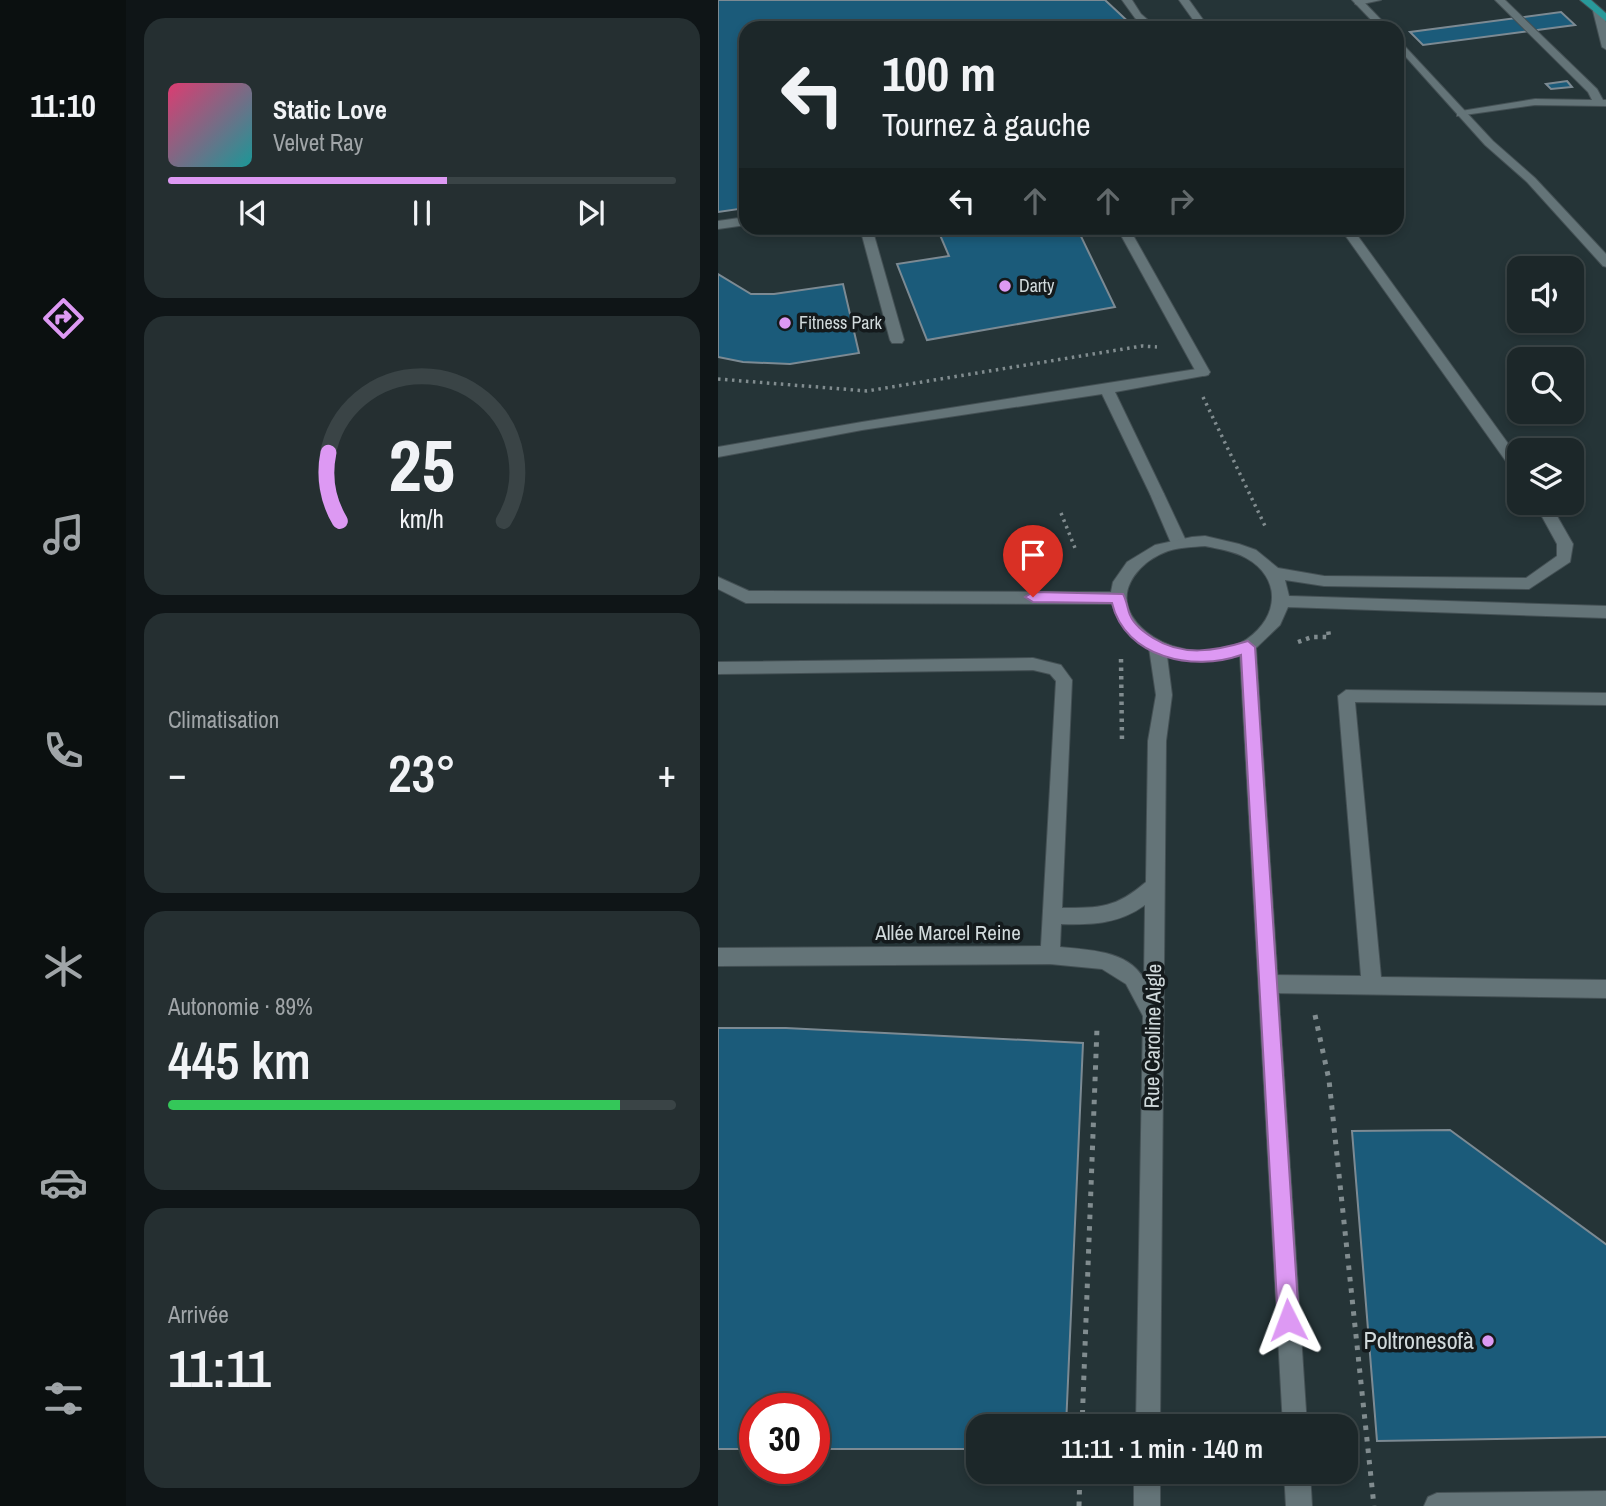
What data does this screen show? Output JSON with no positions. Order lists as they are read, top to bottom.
{
  "streets": {
    "street": ["Allée Marcel Reine", "Rue Caroline Aigle"]
  },
  "crossings": [
    ["Allée Marcel Reine", "Rue Caroline Aigle"]
  ],
  "places": ["Darty", "Fitness Park", "Poltronesofà"],
  "page": {
    "tabs": "11:10",
    "turn": ["100 m", "Tournez à gauche"],
    "song": ["Static Love", "Velvet Ray"],
    "tile": [
      "Climatisation",
      ["Autonomie · 89%", "445 km"],
      ["Arrivée", "11:11"]
    ],
    "heat": ["−", "23°", "+"],
    "limit": "30",
    "trip": "11:11 · 1 min · 140 m",
    "gauge": ["25", "km/h"]
  }
}
